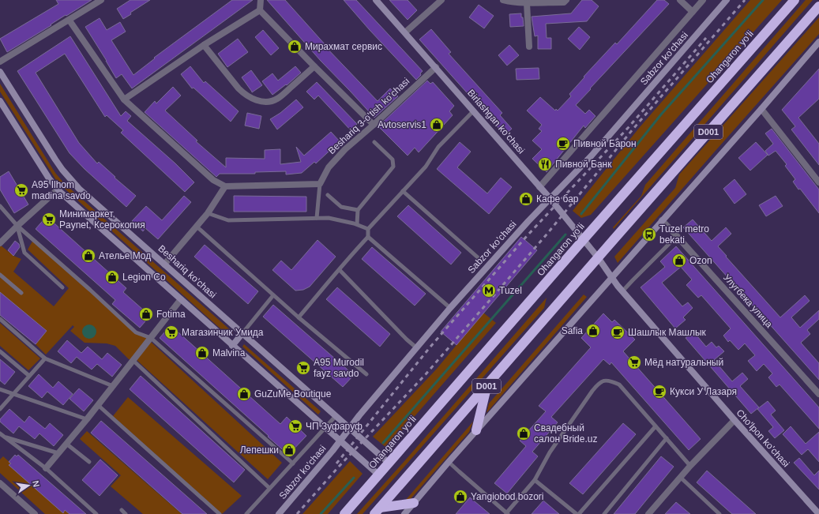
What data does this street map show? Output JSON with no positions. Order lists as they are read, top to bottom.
{
  "streets": {
    "highway": ["Ohangaron yoʻli", "D001"],
    "main road": [
      "Sabzor ko'chasi",
      "Birlashgan ko'chasi",
      "Beshariq ko'chasi",
      "Cho'lpon ko'chasi"
    ],
    "street": ["Beshariq 3-o'tish ko'chasi", "Улугбека улица"]
  },
  "crossings": [
    ["Ohangaron yoʻli", "Birlashgan ko'chasi"],
    ["Ohangaron yoʻli", "Beshariq ko'chasi"],
    ["Sabzor ko'chasi", "Birlashgan ko'chasi"],
    ["Sabzor ko'chasi", "Beshariq ko'chasi"],
    ["Beshariq 3-o'tish ko'chasi", "Birlashgan ko'chasi"],
    ["Birlashgan ko'chasi", "D001"],
    ["Birlashgan ko'chasi", "Cho'lpon ko'chasi"],
    ["D001", "Cho'lpon ko'chasi"]
  ],
  "places": {
    "shop": [
      "Мирахмат сервис",
      "Avtoservis1",
      "Кафе бар",
      "Ателье Мод",
      "Ozon",
      "Legion Co",
      "Fotima",
      "Safia",
      "Malvina",
      "GuZuMe Boutique",
      "Свадебный салон Bride.uz",
      "Лепешки",
      "Yangiobod bozori"
    ],
    "cafe": ["Пивной Барон", "Шашлык Машлык", "Кукси У Лазаря"],
    "restaurant": ["Пивной Банк"],
    "supermarket": [
      "A95 Ilhom madina savdo",
      "Минимаркет, Paynet, Ксерокопия",
      "Магазинчик Умида",
      "Мёд натуральный",
      "A95 Murodil fayz savdo",
      "ЧП Зуфаруф"
    ],
    "bus stop": ["Tuzel metro bekati"],
    "metro station": ["Tuzel"]
  },
  "north": "right"
}
